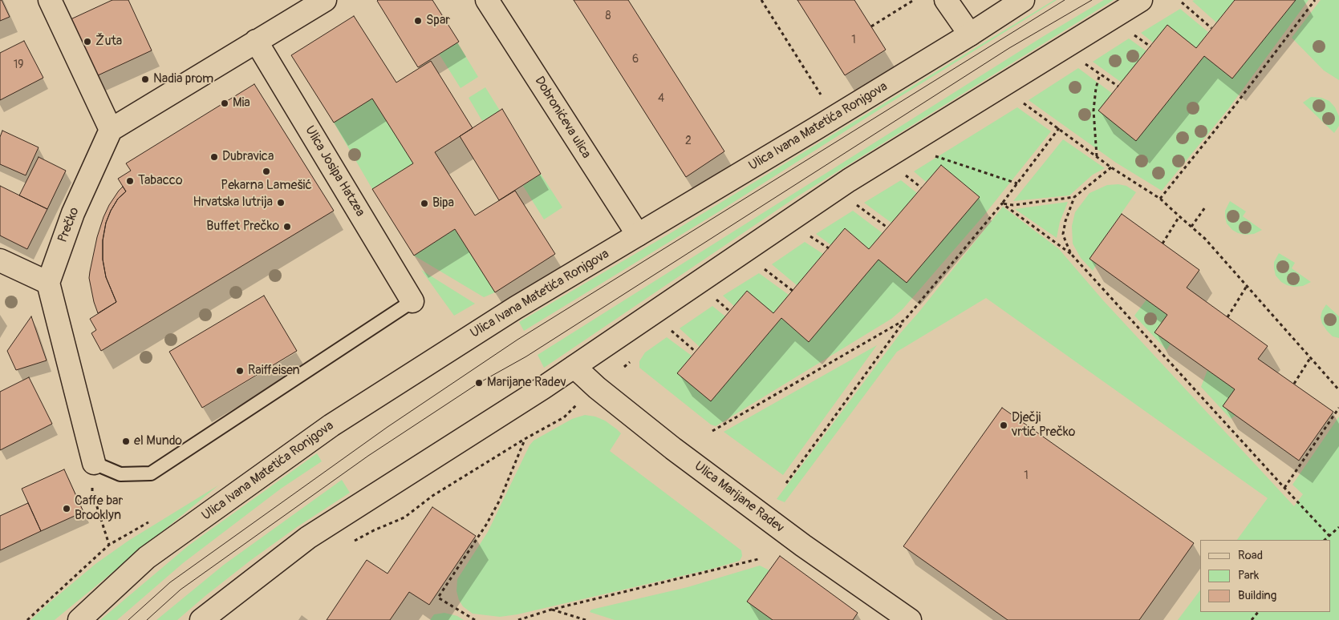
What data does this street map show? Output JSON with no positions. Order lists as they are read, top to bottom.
{
  "streets": {
    "street": [
      "Dobronićeva ulica",
      "Ulica Ivana Matetića Ronjgova",
      "Ulica Josipa Hatzea",
      "Prečko",
      "Ulica Marijane Radev"
    ]
  },
  "crossings": [
    ["Dobronićeva ulica", "Ulica Ivana Matetića Ronjgova"]
  ],
  "places": [
    "Spar",
    "Žuta",
    "Nadia prom",
    "Mia",
    "Dubravica",
    "Pekarna Lamešić",
    "Tabacco",
    "Hrvatska lutrija",
    "Bipa",
    "Buffet Prečko",
    "Raiffeisen",
    "Marijane Radev",
    "Dječji vrtić Prečko",
    "el Mundo",
    "Caffe bar Brooklyn"
  ],
  "house_numbers": [
    "8",
    "1",
    "6",
    "19",
    "4",
    "2",
    "1"
  ],
  "legend": ["Road", "Park", "Building"]
}
